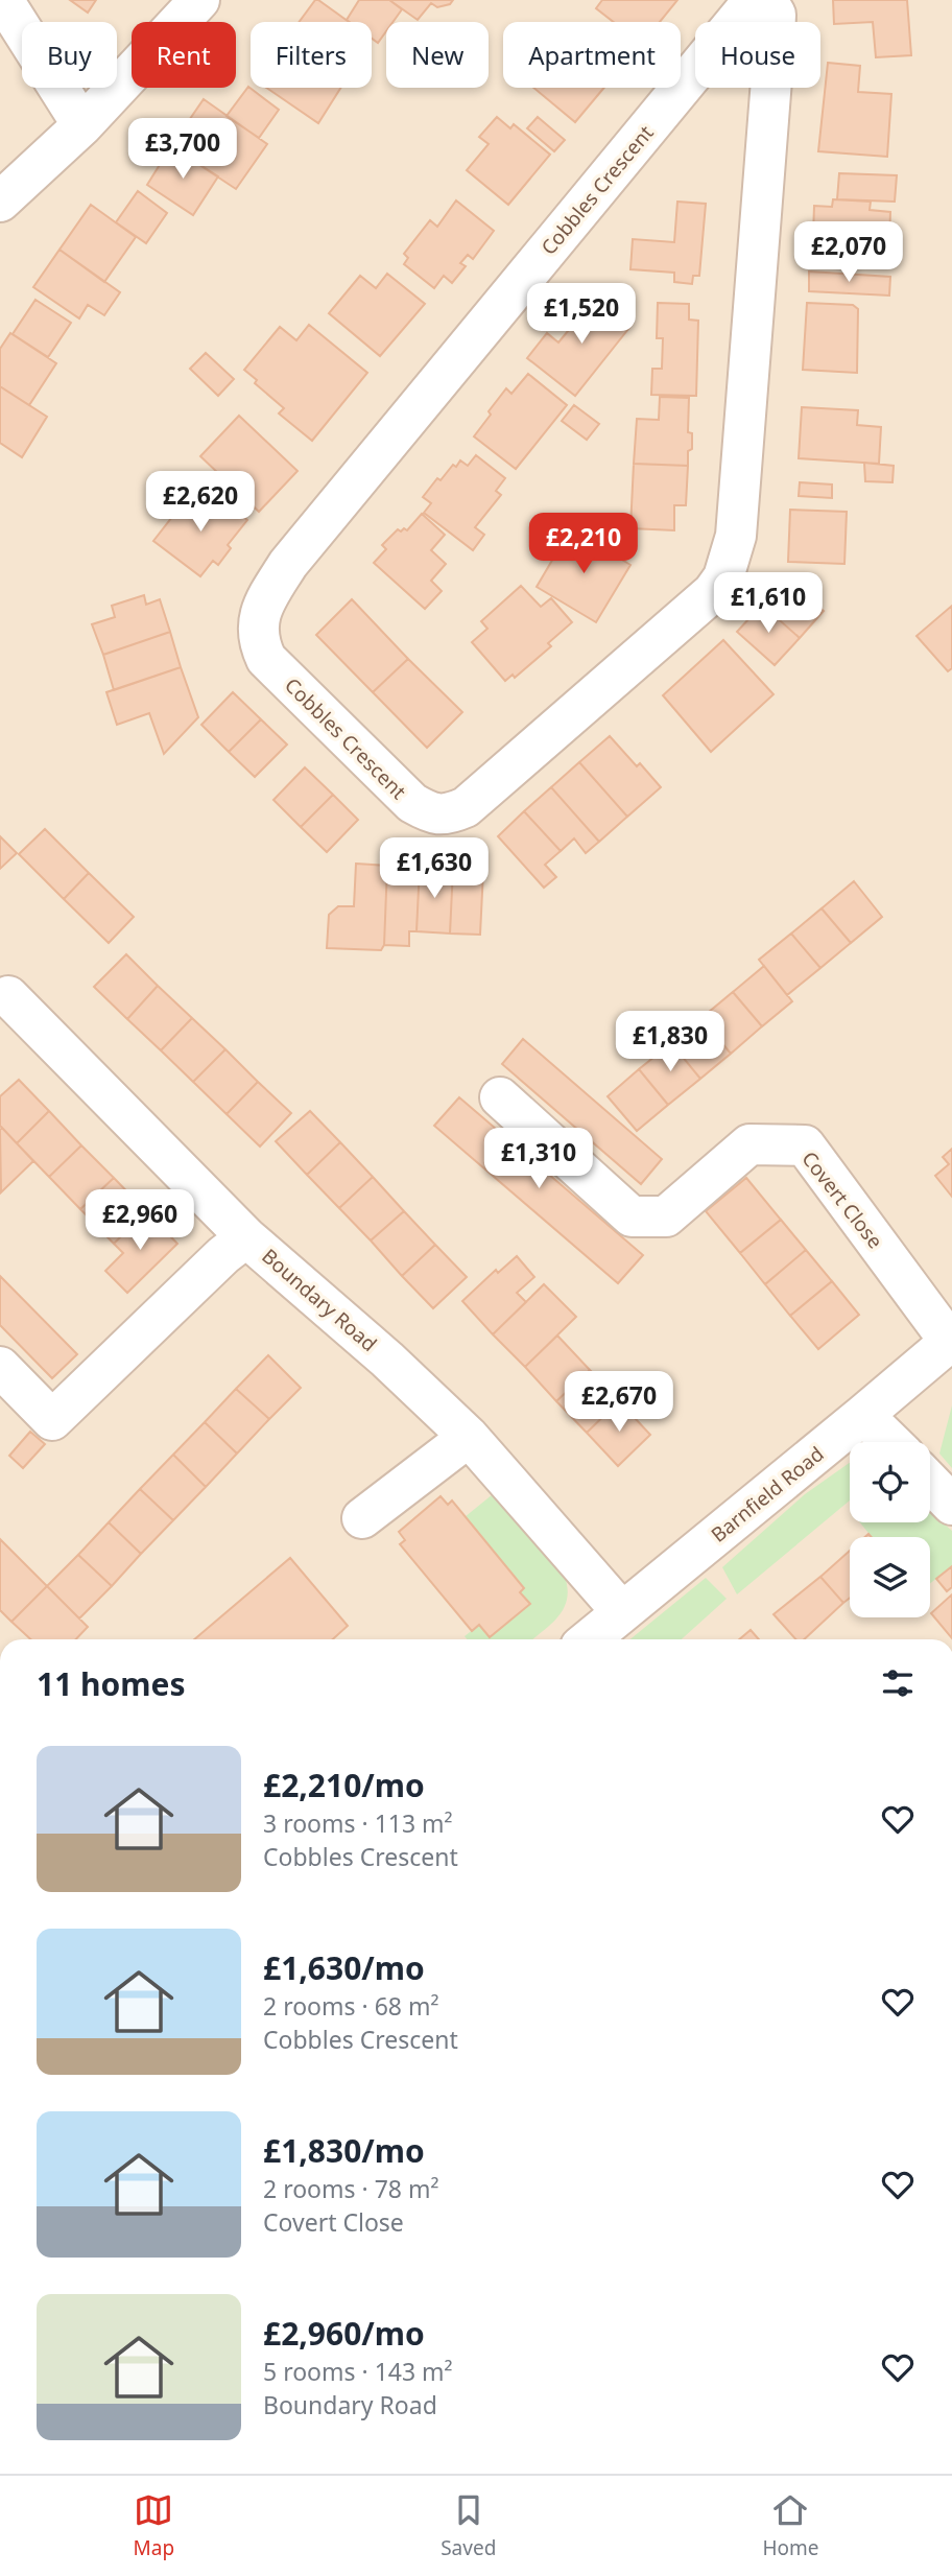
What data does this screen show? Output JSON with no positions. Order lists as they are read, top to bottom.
{
  "streets": {
    "street": [
      "Cobbles Crescent",
      "Covert Close",
      "Boundary Road",
      "Barnfield Road"
    ]
  },
  "crossings": [
    ["Covert Close", "Barnfield Road"],
    ["Boundary Road", "Barnfield Road"]
  ],
  "page": {
    "chip": [
      "Buy",
      "Rent",
      "Filters",
      "New",
      "Apartment",
      "House"
    ],
    "price": [
      "£3,700",
      "£2,070",
      "£1,520",
      "£2,620",
      "£2,210",
      "£1,610",
      "£1,630",
      "£1,830",
      "£1,310",
      "£2,960",
      "£2,670"
    ],
    "heading": "11 homes",
    "list": [
      {
        "name": "£2,210/mo",
        "note": "3 rooms · 113 m² · Cobbles Crescent"
      },
      {
        "name": "£1,630/mo",
        "note": "2 rooms · 68 m² · Cobbles Crescent"
      },
      {
        "name": "£1,830/mo",
        "note": "2 rooms · 78 m² · Covert Close"
      },
      {
        "name": "£2,960/mo",
        "note": "5 rooms · 143 m² · Boundary Road"
      }
    ],
    "tabs": ["Map", "Saved", "Home"]
  }
}
